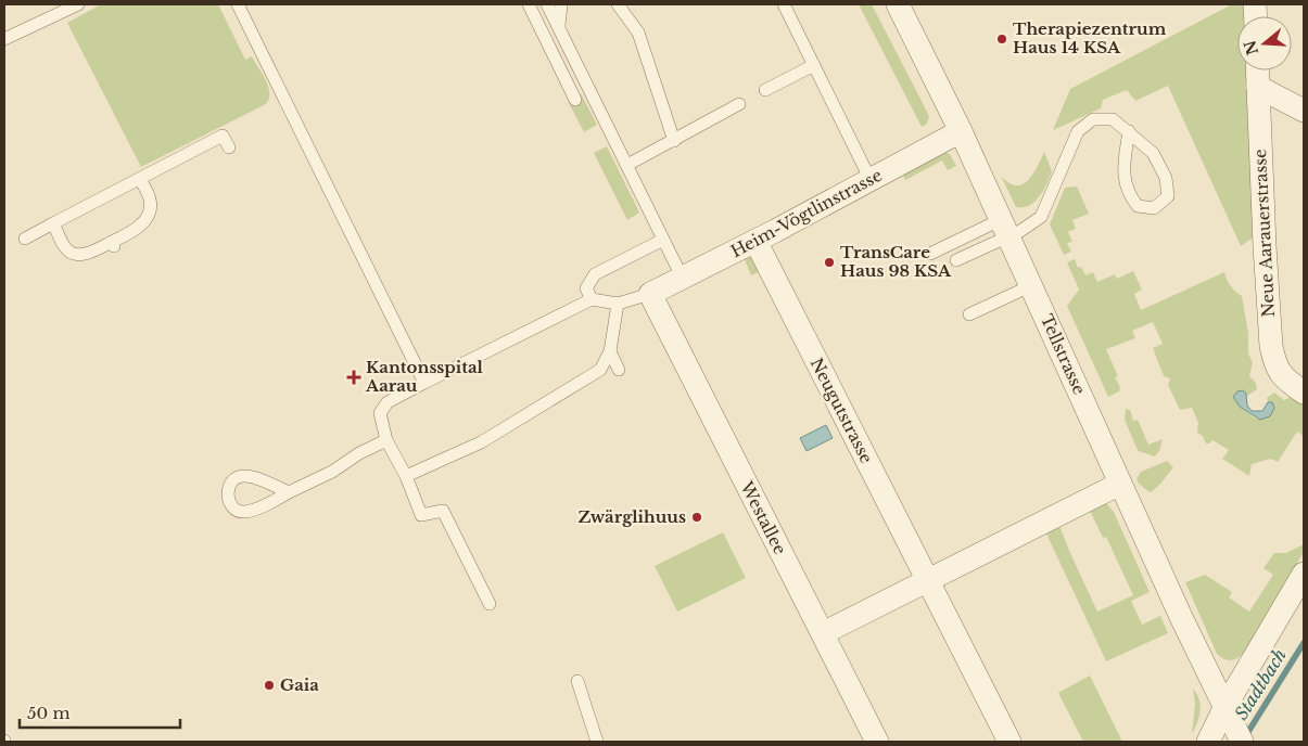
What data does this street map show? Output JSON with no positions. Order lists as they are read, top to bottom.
{
  "streets": {
    "street": [
      "Heim-Vögtlinstrasse",
      "Neue Aarauerstrasse",
      "Tellstrasse",
      "Neugutstrasse",
      "Westallee"
    ]
  },
  "crossings": [
    ["Heim-Vögtlinstrasse", "Tellstrasse"],
    ["Heim-Vögtlinstrasse", "Neugutstrasse"],
    ["Heim-Vögtlinstrasse", "Westallee"]
  ],
  "water": ["Stadtbach"],
  "places": {
    "other": [
      "Therapiezentrum Haus 14 KSA",
      "TransCare Haus 98 KSA",
      "Zwärglihuus",
      "Gaia"
    ],
    "health": ["Kantonsspital Aarau"]
  },
  "scale_bar": "50 m",
  "north": "left"
}
